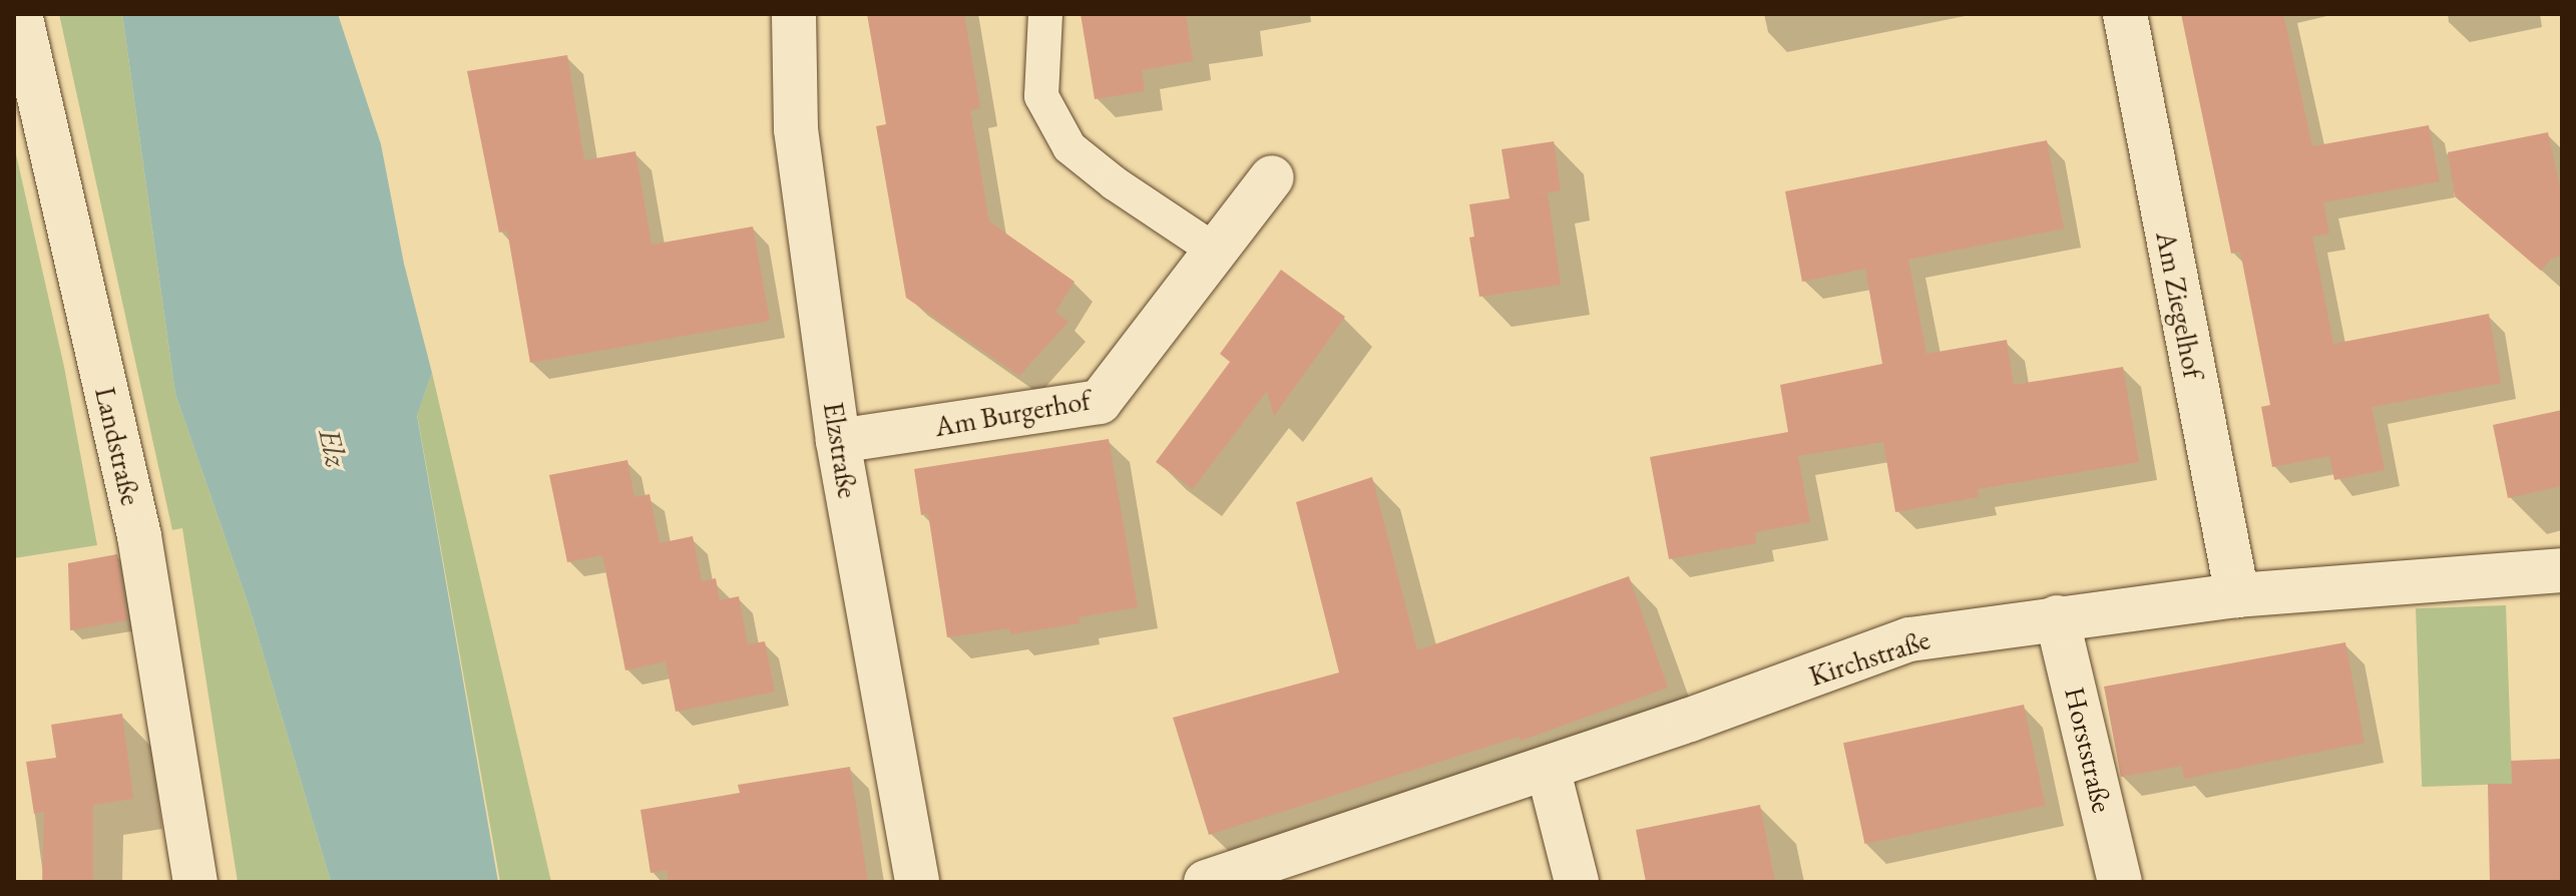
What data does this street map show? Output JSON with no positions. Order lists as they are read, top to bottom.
{
  "streets": {
    "street": [
      "Am Ziegelhof",
      "Am Burgerhof",
      "Landstraße",
      "Elzstraße",
      "Kirchstraße",
      "Horststraße"
    ]
  },
  "crossings": [
    ["Am Ziegelhof", "Kirchstraße"],
    ["Am Burgerhof", "Elzstraße"],
    ["Kirchstraße", "Horststraße"]
  ],
  "water": ["Elz"]
}
